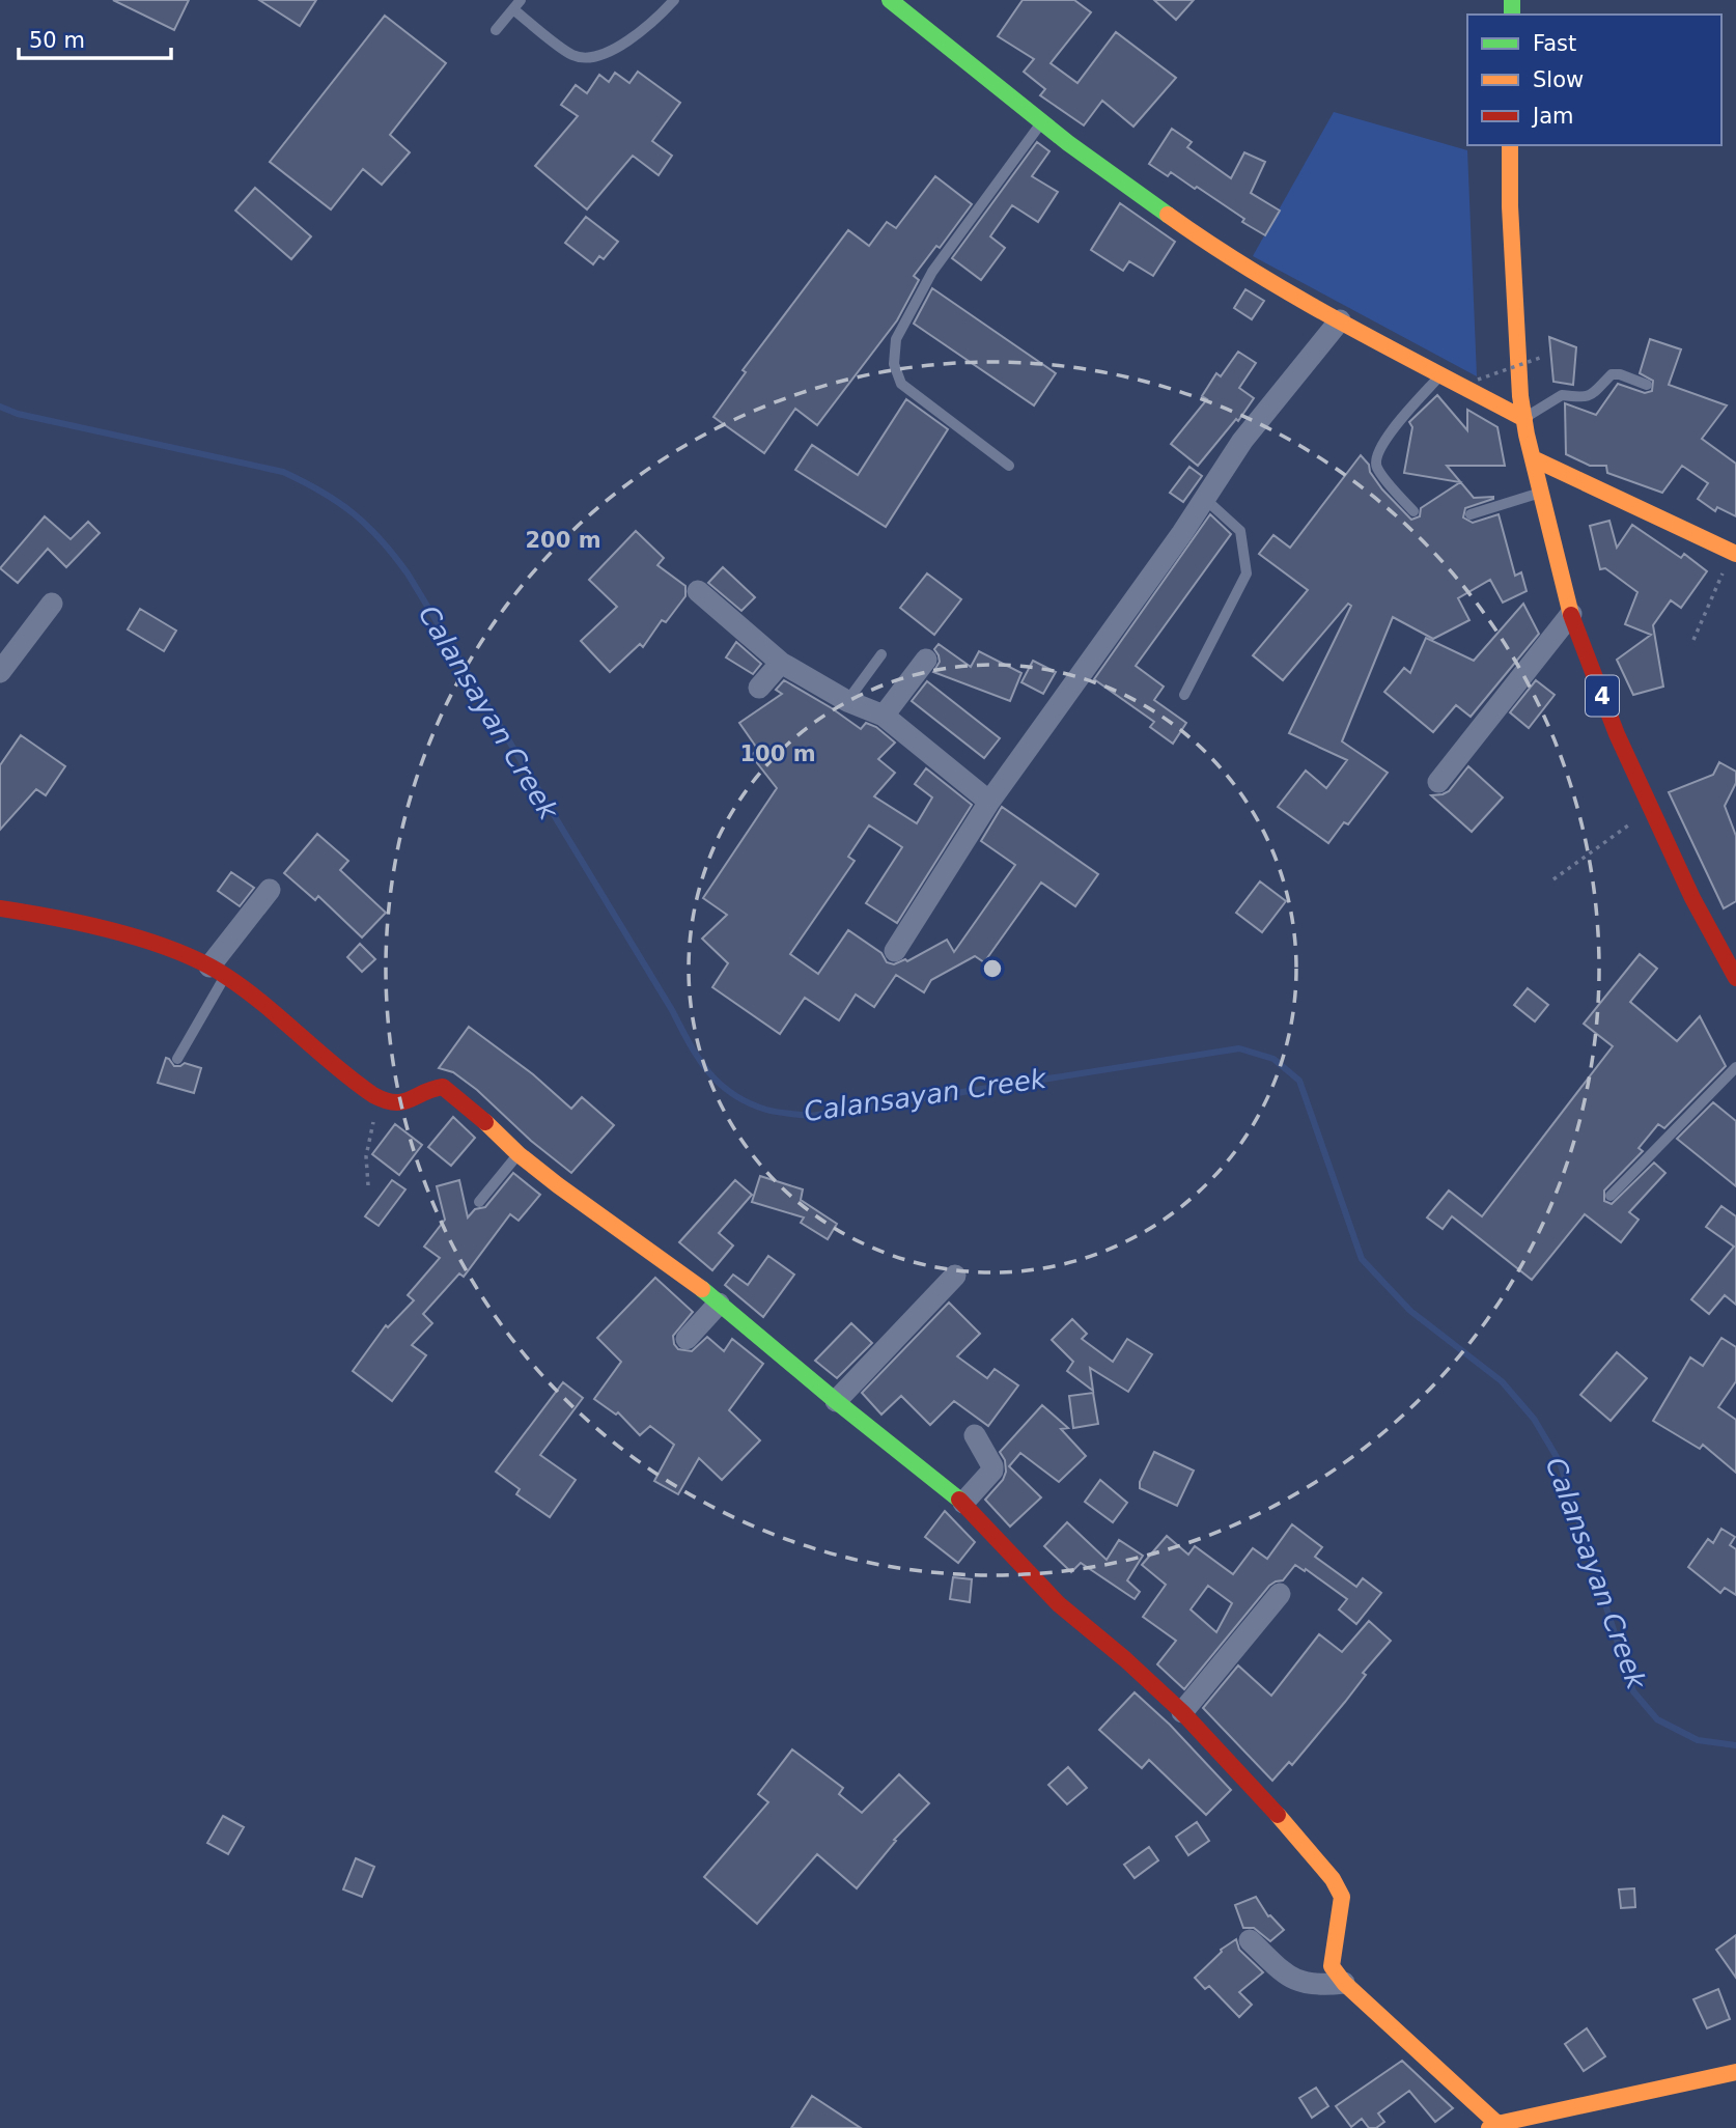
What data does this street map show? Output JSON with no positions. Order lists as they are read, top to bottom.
{
  "streets": {
    "main road": ["4"]
  },
  "water": ["Calansayan Creek"],
  "legend": ["Fast", "Slow", "Jam"],
  "scale_bar": "50 m",
  "rings": ["200 m", "100 m"]
}
